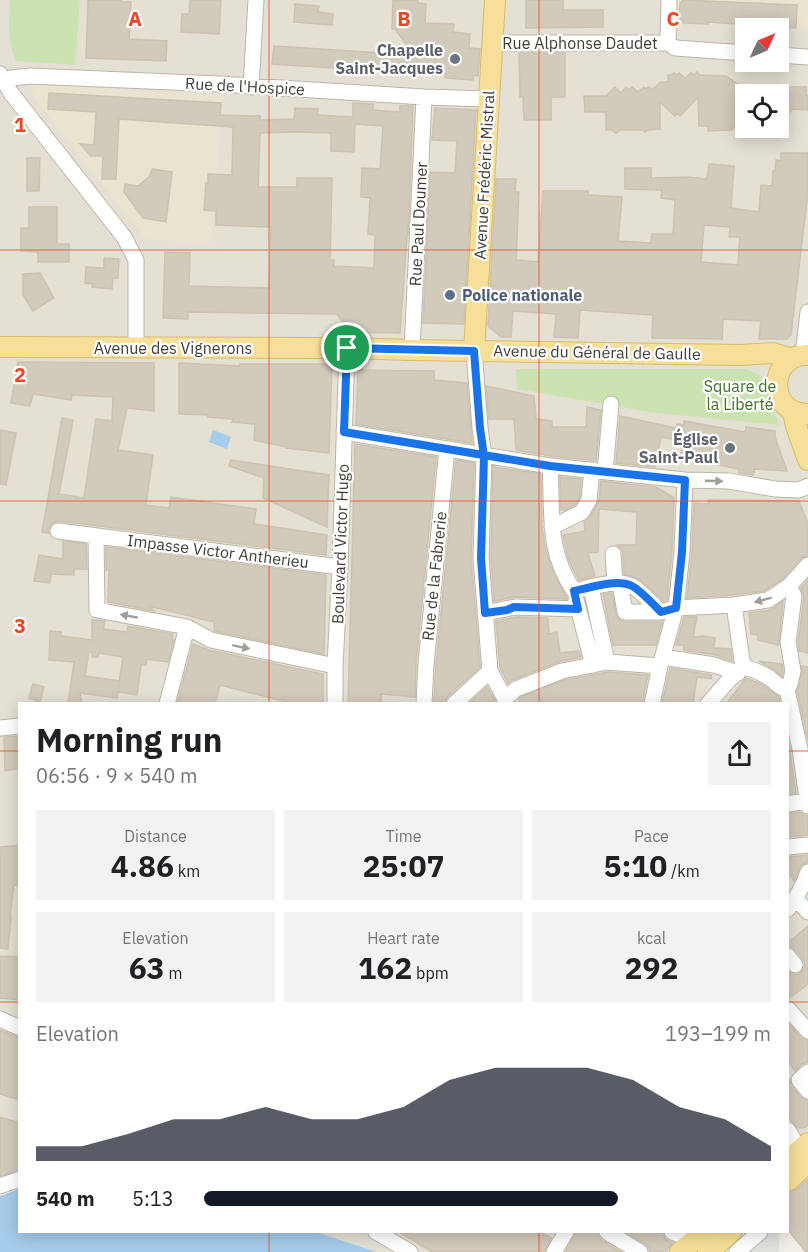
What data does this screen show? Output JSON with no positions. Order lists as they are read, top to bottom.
{
  "streets": {
    "main road": ["Avenue Frédéric Mistral", "Avenue des Vignerons", "Avenue du Général de Gaulle"],
    "street": [
      "Rue Alphonse Daudet",
      "Rue de l'Hospice",
      "Rue Paul Doumer",
      "Boulevard Victor Hugo",
      "Impasse Victor Antherieu",
      "Rue de la Fabrerie"
    ]
  },
  "crossings": [
    ["Rue Alphonse Daudet", "Avenue Frédéric Mistral"],
    ["Rue de l'Hospice", "Avenue Frédéric Mistral"],
    ["Rue de l'Hospice", "Rue Paul Doumer"],
    ["Avenue Frédéric Mistral", "Avenue du Général de Gaulle"],
    ["Rue Paul Doumer", "Avenue du Général de Gaulle"],
    ["Avenue des Vignerons", "Avenue du Général de Gaulle"],
    ["Avenue des Vignerons", "Boulevard Victor Hugo"],
    ["Avenue du Général de Gaulle", "Boulevard Victor Hugo"],
    ["Boulevard Victor Hugo", "Impasse Victor Antherieu"]
  ],
  "parks": ["Square de la Liberté"],
  "places": ["Chapelle Saint-Jacques", "Police nationale", "Église Saint-Paul"],
  "north": "top right",
  "page": {
    "heading": ["Morning run", "06:56 · 9 × 540 m"],
    "stats": [
      ["Distance", "4.86 km"],
      ["Time", "25:07"],
      ["Pace", "5:10 /km"],
      ["Elevation", "63 m"],
      ["Heart rate", "162 bpm"],
      ["kcal", "292"]
    ],
    "chart": ["Elevation", "193–199 m"],
    "list": [
      {
        "name": "540 m",
        "note": "5:13"
      }
    ]
  },
  "grid": {
    "columns": ["A", "B", "C"],
    "rows": ["1", "2", "3"]
  }
}
